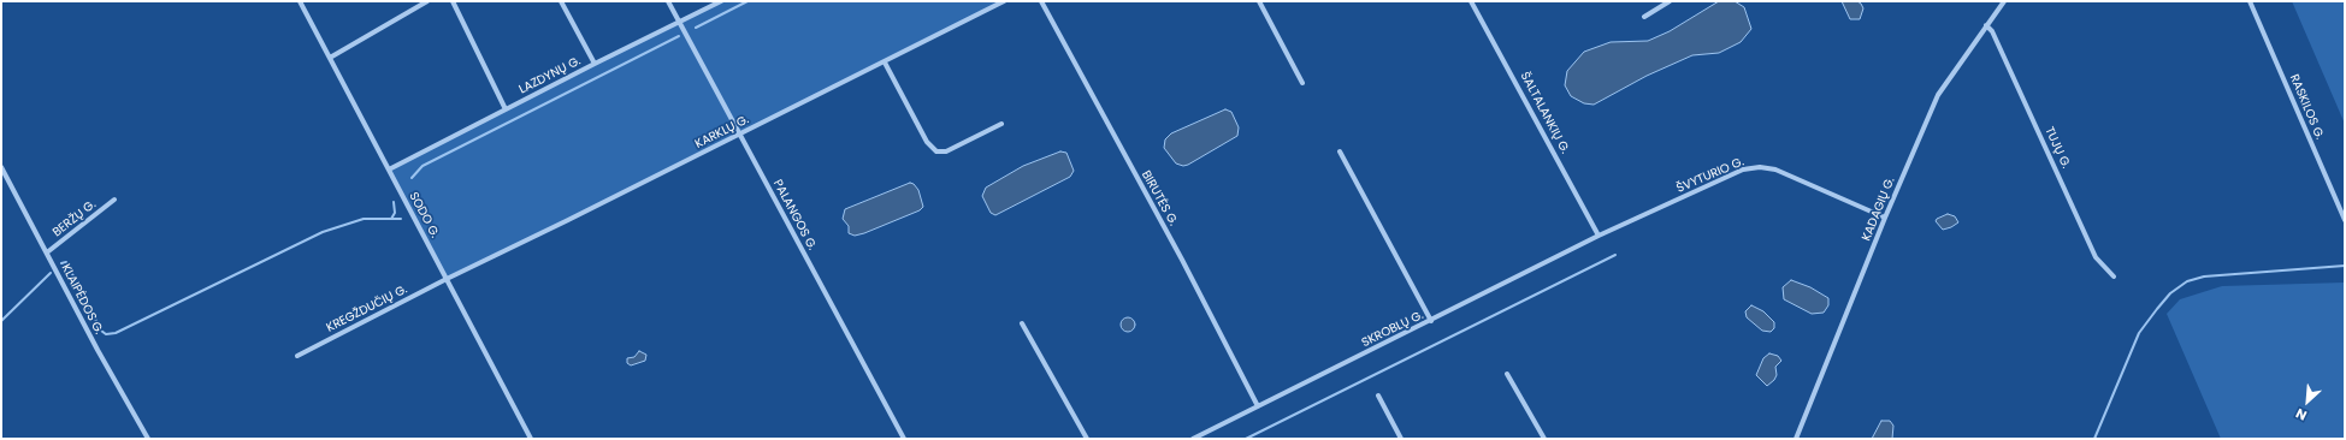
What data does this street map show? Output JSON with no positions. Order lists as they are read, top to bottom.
{
  "streets": {
    "street": [
      "LAZDYNŲ G.",
      "RASKILOS G.",
      "ŠALTALANKIŲ G.",
      "KARKLŲ G.",
      "TUJŲ G.",
      "ŠVYTURIO G.",
      "BIRUTĖS G.",
      "KADAGIŲ G.",
      "SODO G.",
      "PALANGOS G.",
      "BERŽŲ G.",
      "KLAIPĖDOS G.",
      "KREGŽDUČIŲ G.",
      "SKROBLŲ G."
    ]
  },
  "crossings": [
    ["LAZDYNŲ G.", "SODO G."],
    ["LAZDYNŲ G.", "PALANGOS G."],
    ["ŠALTALANKIŲ G.", "ŠVYTURIO G."],
    ["ŠALTALANKIŲ G.", "SKROBLŲ G."],
    ["KARKLŲ G.", "SODO G."],
    ["KARKLŲ G.", "PALANGOS G."],
    ["KARKLŲ G.", "KREGŽDUČIŲ G."],
    ["TUJŲ G.", "KADAGIŲ G."],
    ["ŠVYTURIO G.", "KADAGIŲ G."],
    ["ŠVYTURIO G.", "SKROBLŲ G."],
    ["BIRUTĖS G.", "SKROBLŲ G."],
    ["SODO G.", "KREGŽDUČIŲ G."],
    ["BERŽŲ G.", "KLAIPĖDOS G."]
  ],
  "north": "bottom left"
}
